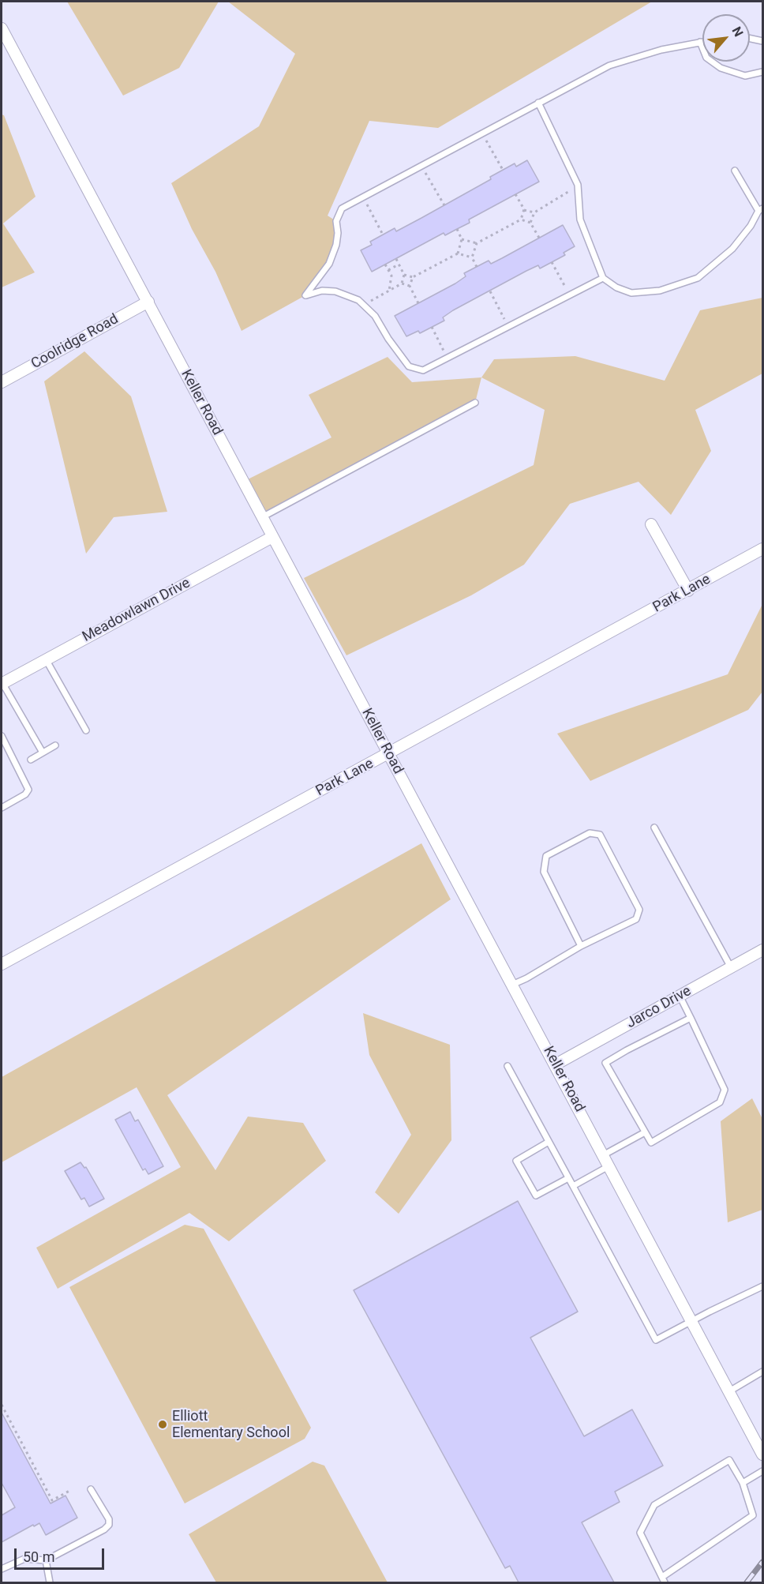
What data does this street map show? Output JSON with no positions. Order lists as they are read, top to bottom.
{
  "streets": {
    "street": [
      "Coolridge Road",
      "Keller Road",
      "Park Lane",
      "Meadowlawn Drive",
      "Jarco Drive"
    ]
  },
  "crossings": [
    ["Coolridge Road", "Keller Road"],
    ["Keller Road", "Park Lane"],
    ["Keller Road", "Meadowlawn Drive"],
    ["Keller Road", "Jarco Drive"]
  ],
  "places": ["Elliott Elementary School"],
  "scale_bar": "50 m",
  "north": "top right"
}
